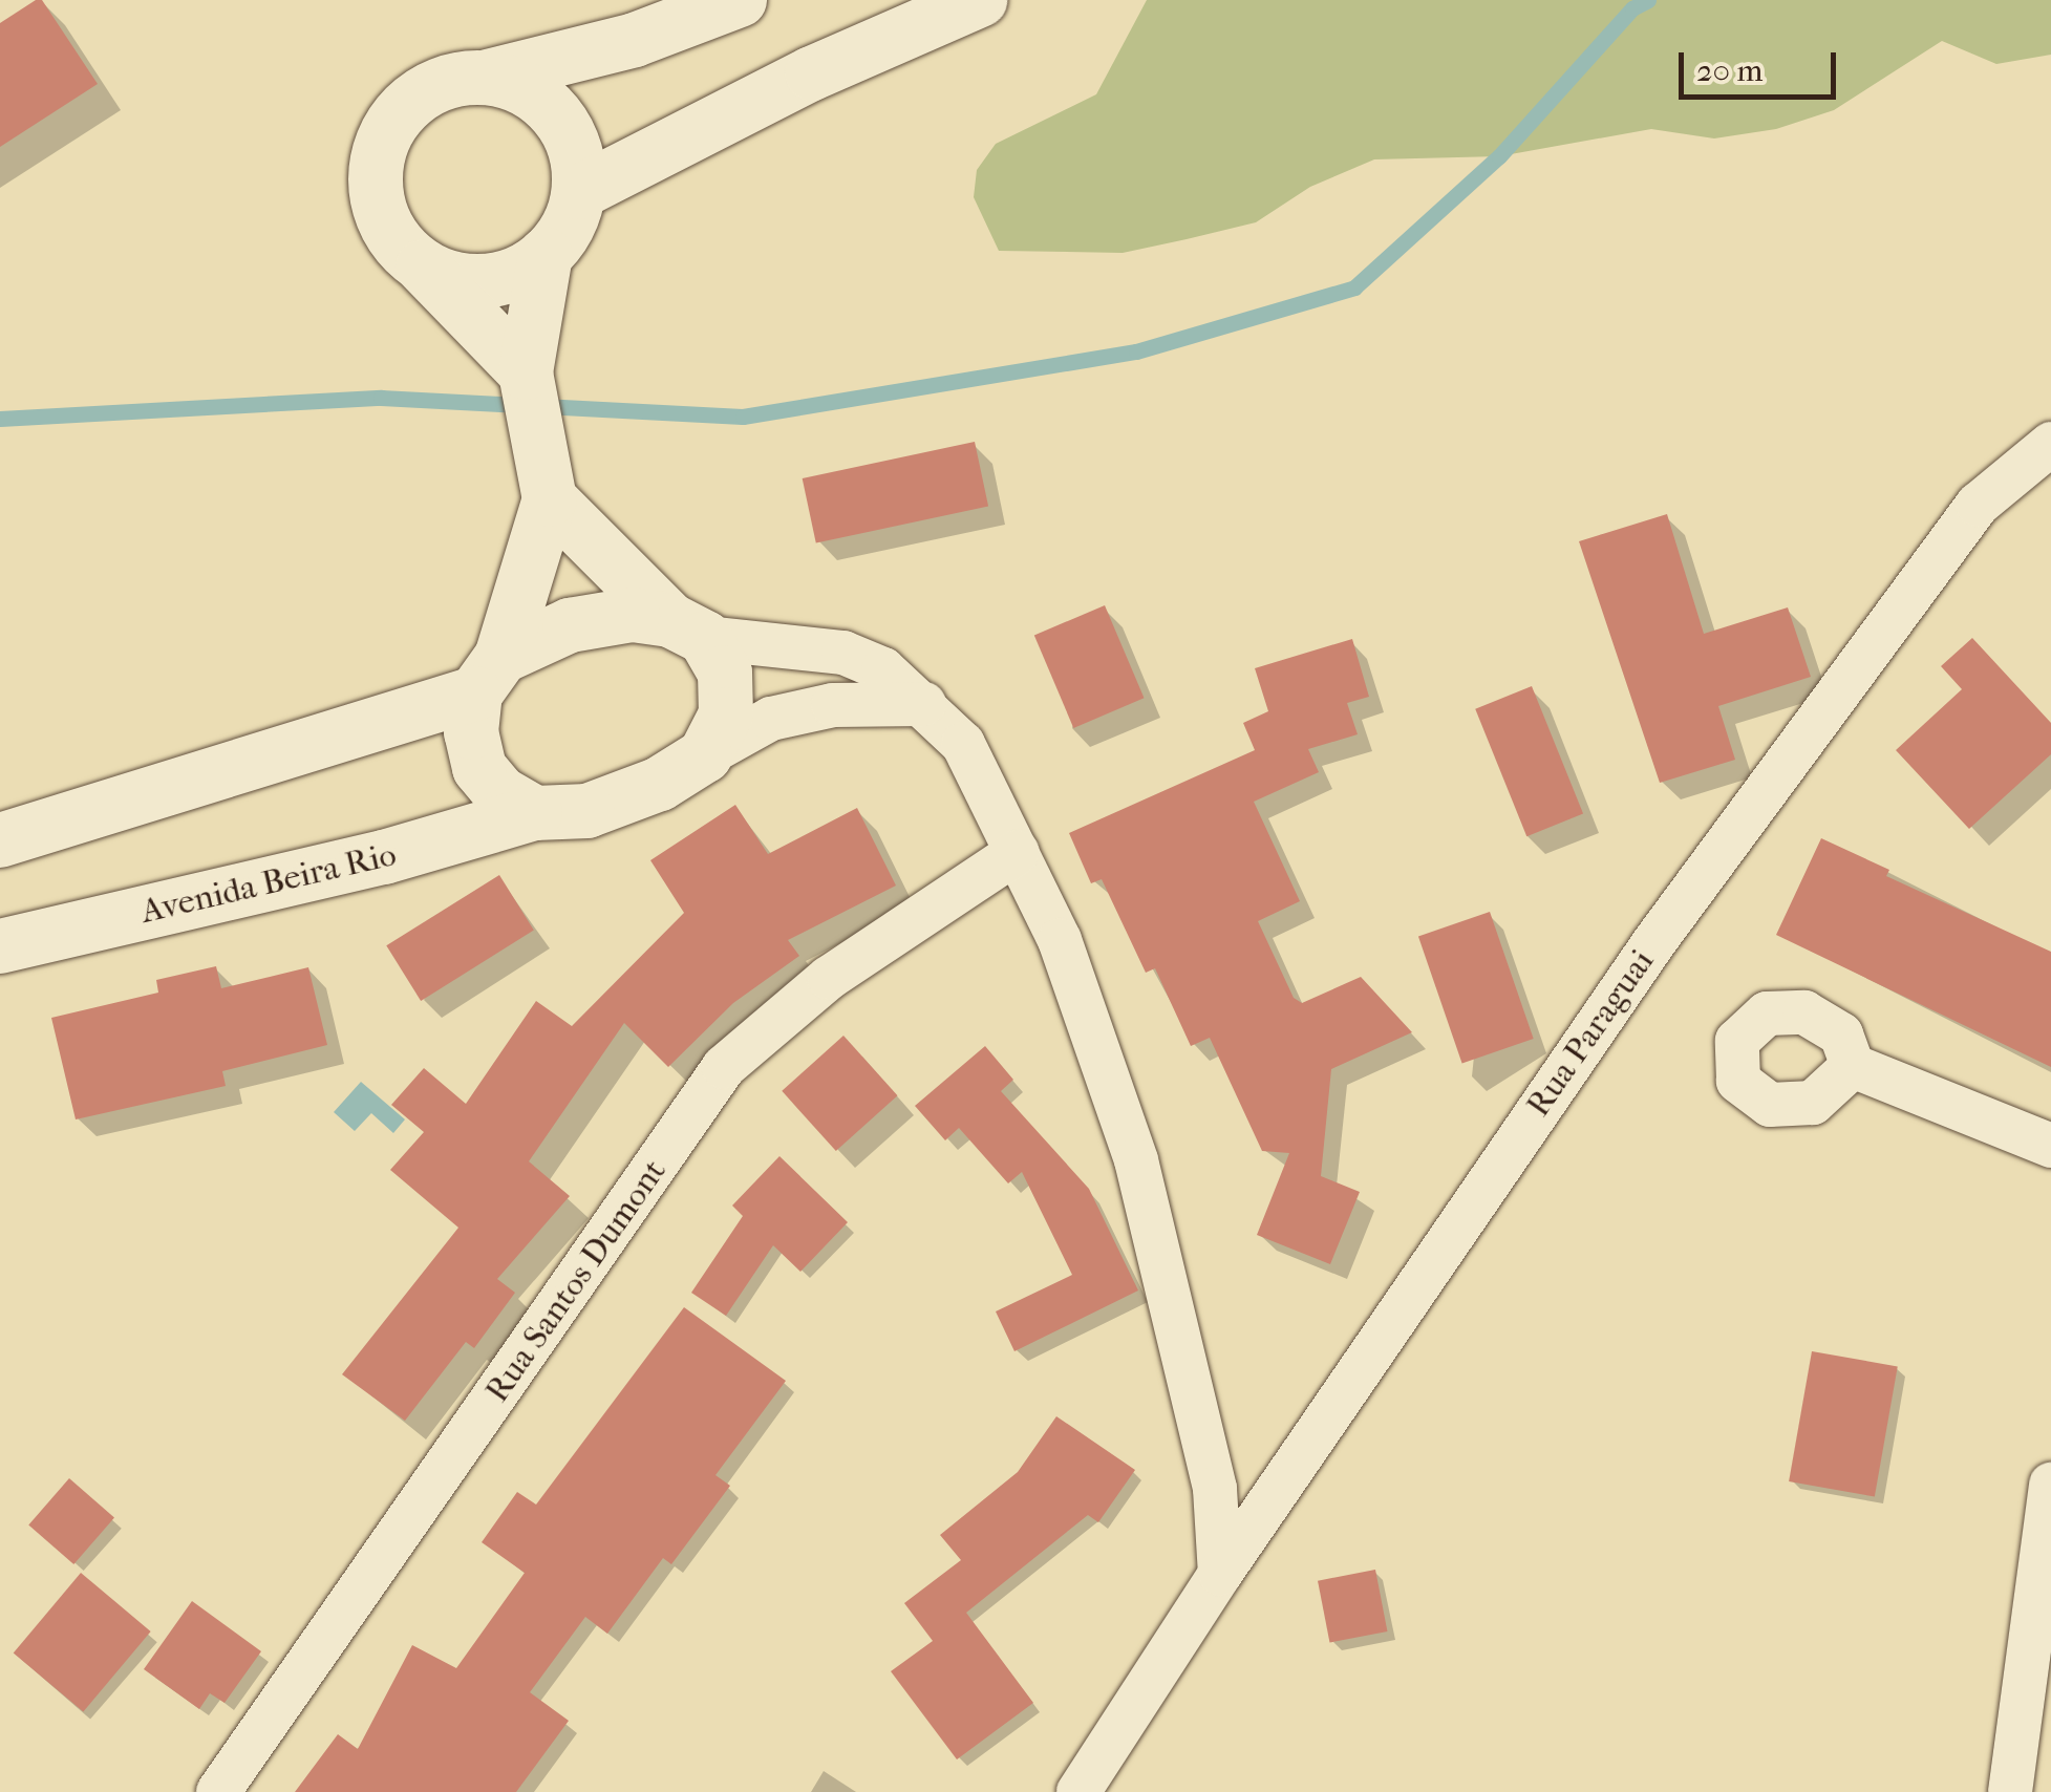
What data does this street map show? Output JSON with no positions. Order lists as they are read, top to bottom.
{
  "streets": {
    "street": ["Avenida Beira Rio", "Rua Paraguai", "Rua Santos Dumont"]
  },
  "scale_bar": "20 m"
}
